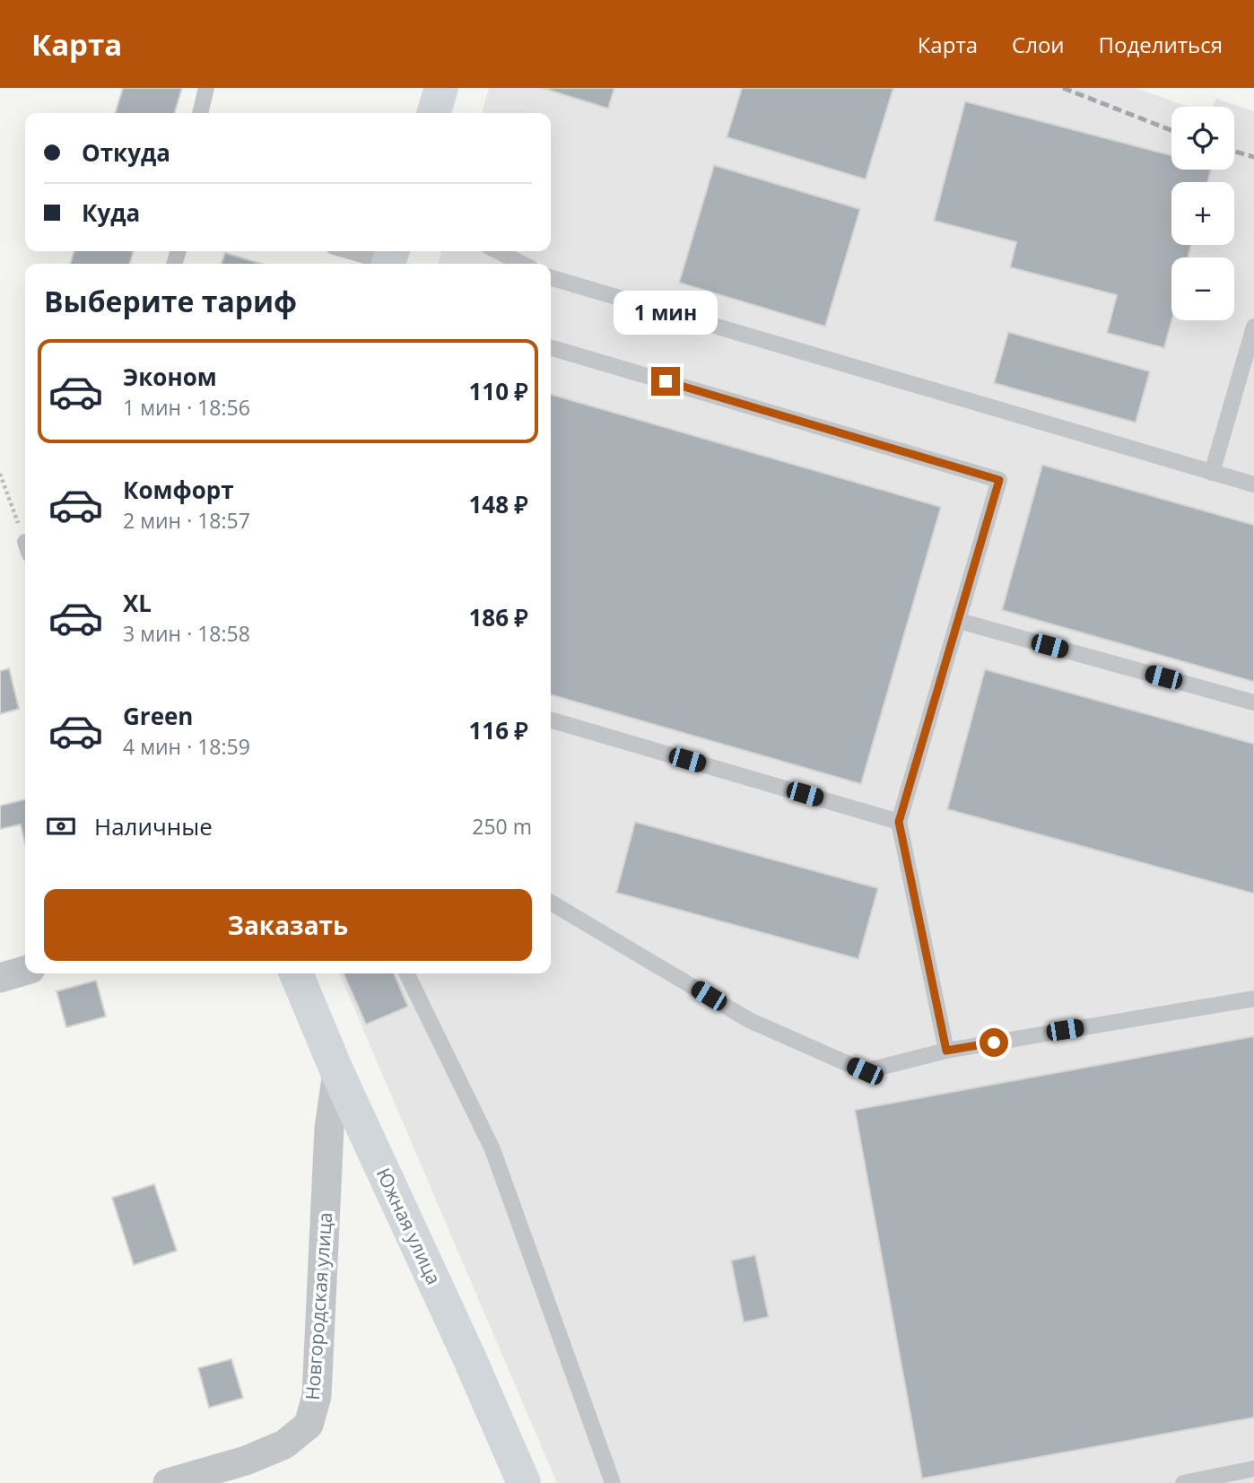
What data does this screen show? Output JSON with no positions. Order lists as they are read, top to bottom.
{
  "streets": {
    "street": ["Южная улица", "Новгородская улица"]
  },
  "crossings": [
    ["Южная улица", "Новгородская улица"]
  ],
  "page": {
    "header": "Карта",
    "nav": ["Карта", "Слои", "Поделиться"],
    "map_buttons": ["+", "−"],
    "banner": ["Откуда", "Куда"],
    "heading": "Выберите тариф",
    "bubble": "1 мин",
    "list": [
      {
        "name": "Эконом",
        "note": "1 мин · 18:56",
        "value": "110 ₽"
      },
      {
        "name": "Комфорт",
        "note": "2 мин · 18:57",
        "value": "148 ₽"
      },
      {
        "name": "XL",
        "note": "3 мин · 18:58",
        "value": "186 ₽"
      },
      {
        "name": "Green",
        "note": "4 мин · 18:59",
        "value": "116 ₽"
      }
    ],
    "pay": ["Наличные", "250 m"],
    "buttons": "Заказать"
  }
}
